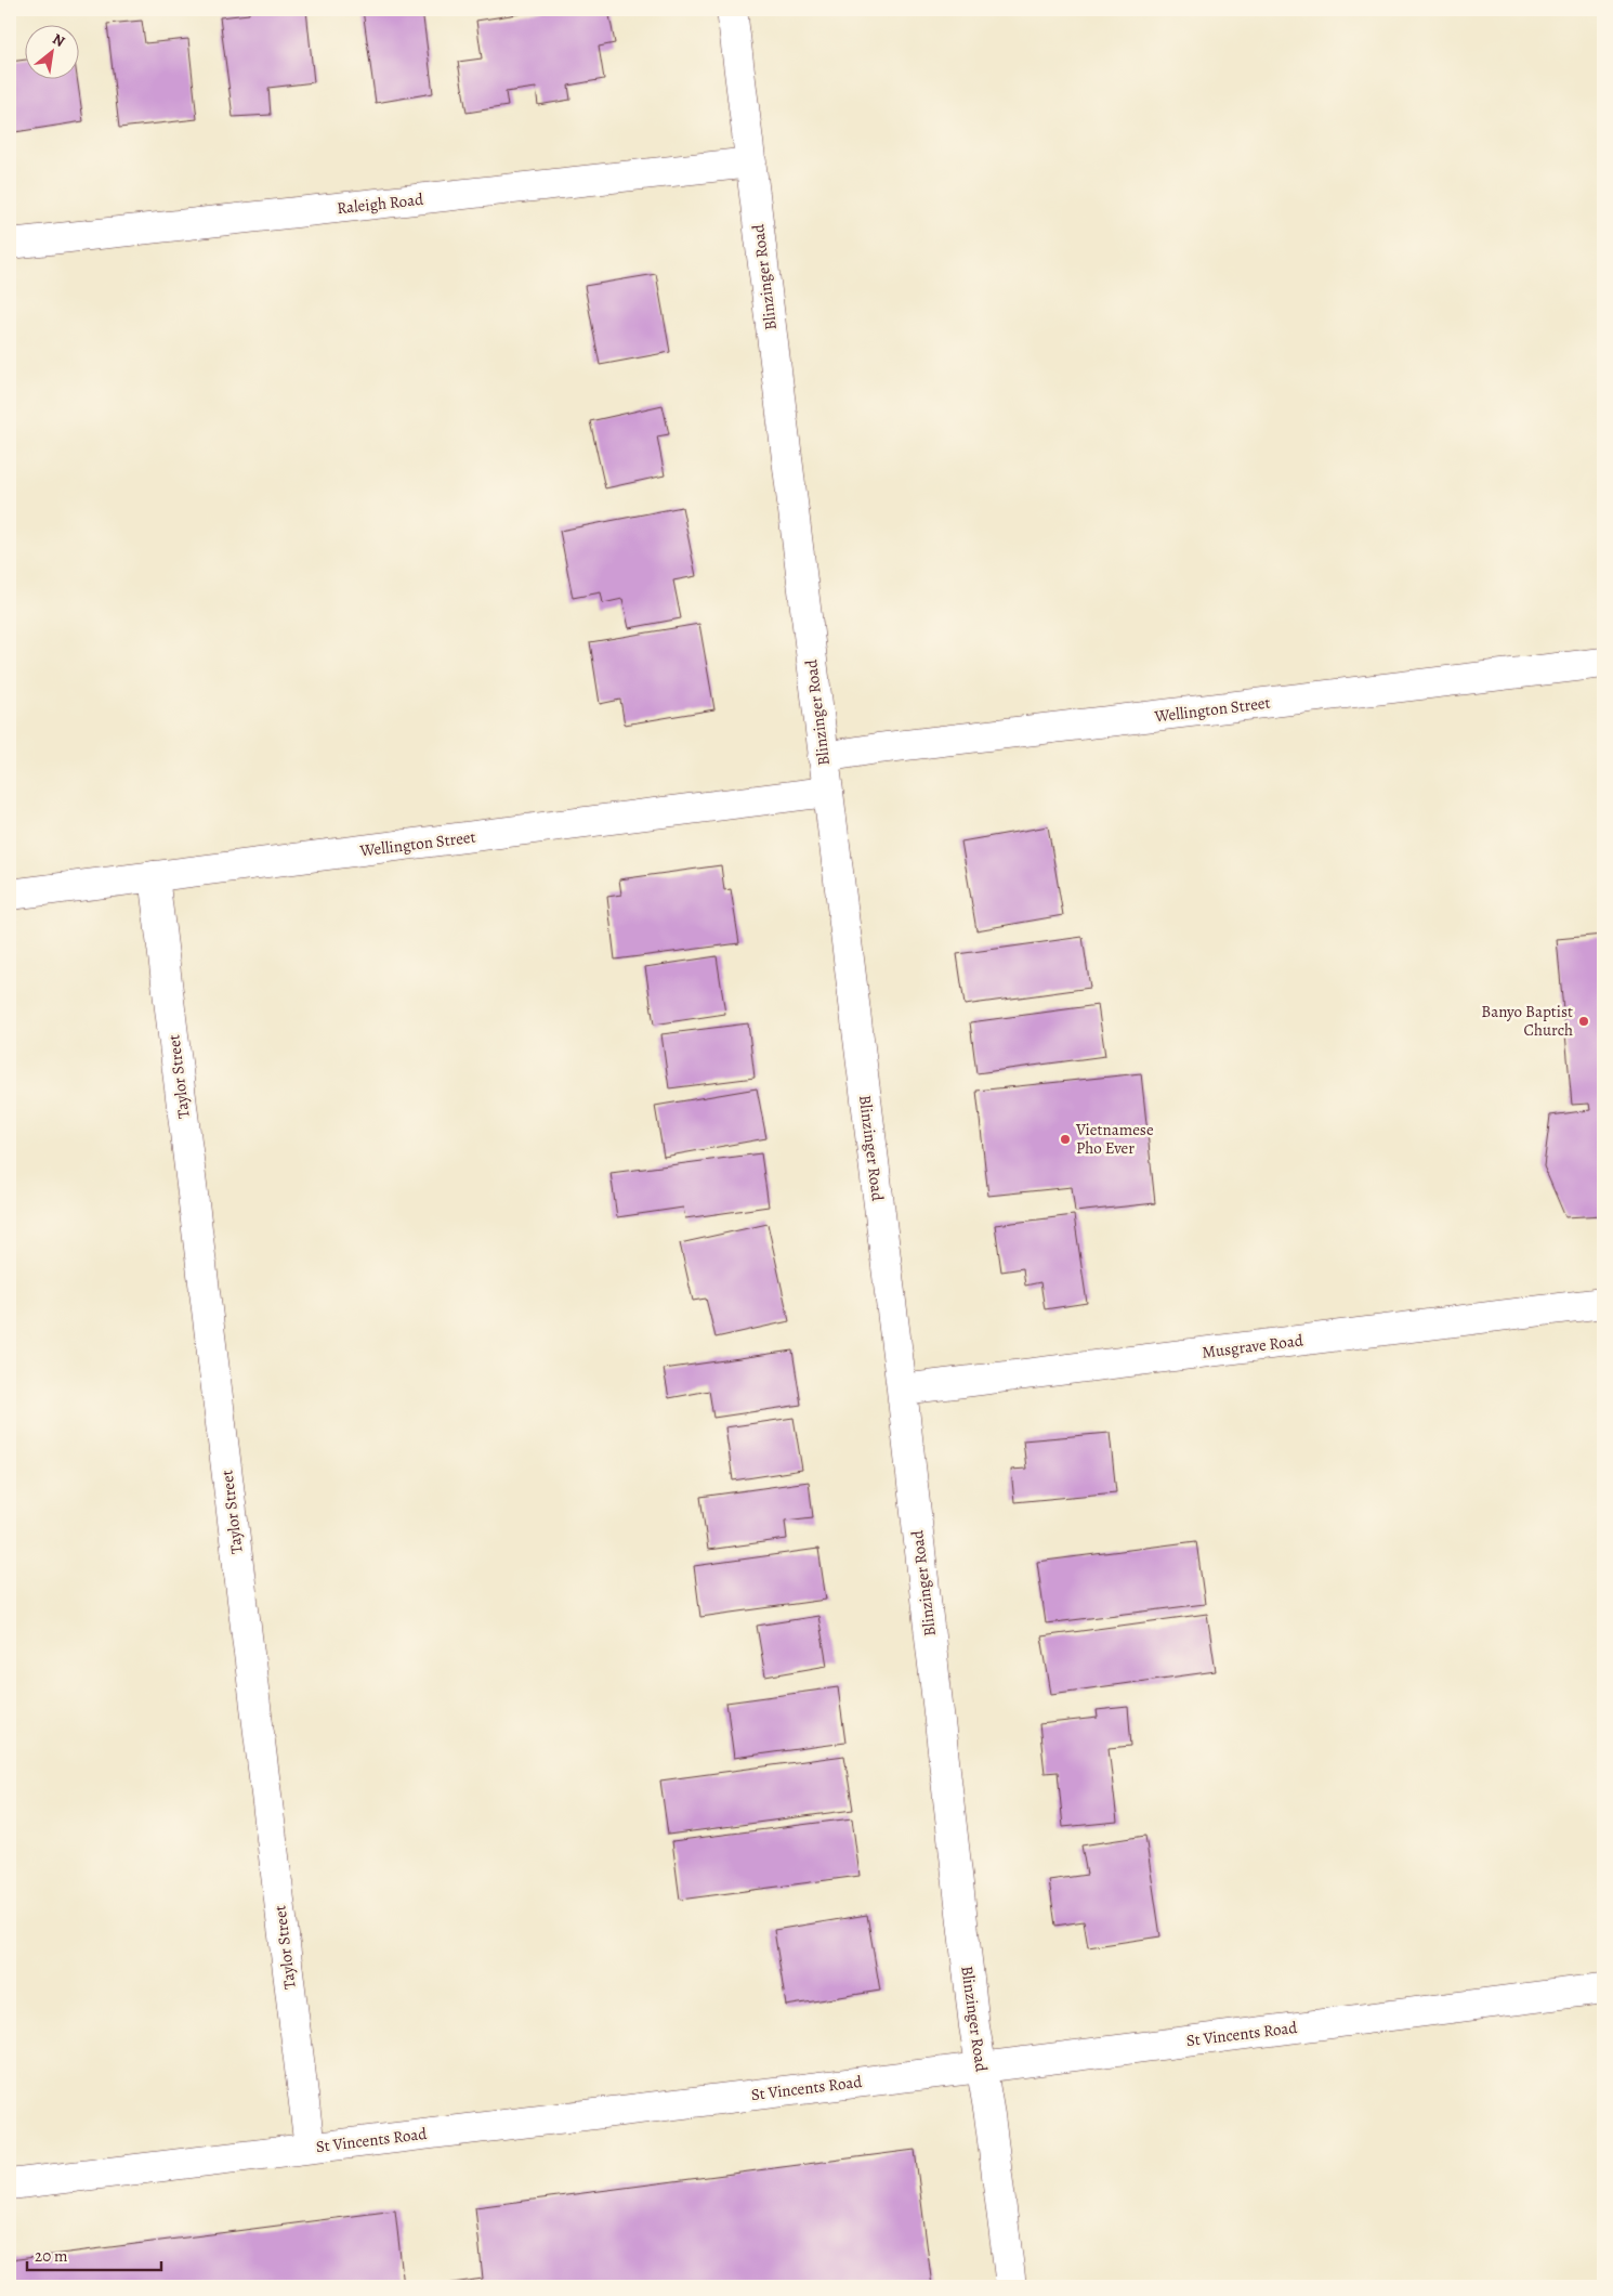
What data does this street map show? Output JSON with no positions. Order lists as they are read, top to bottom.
{
  "streets": {
    "street": [
      "Raleigh Road",
      "Blinzinger Road",
      "Wellington Street",
      "Taylor Street",
      "Musgrave Road",
      "St Vincents Road"
    ]
  },
  "crossings": [
    ["Raleigh Road", "Blinzinger Road"],
    ["Blinzinger Road", "Wellington Street"],
    ["Blinzinger Road", "Musgrave Road"],
    ["Blinzinger Road", "St Vincents Road"],
    ["Wellington Street", "Taylor Street"],
    ["Taylor Street", "St Vincents Road"]
  ],
  "places": ["Banyo Baptist Church", "Vietnamese Pho Ever"],
  "scale_bar": "20 m",
  "north": "top right"
}
